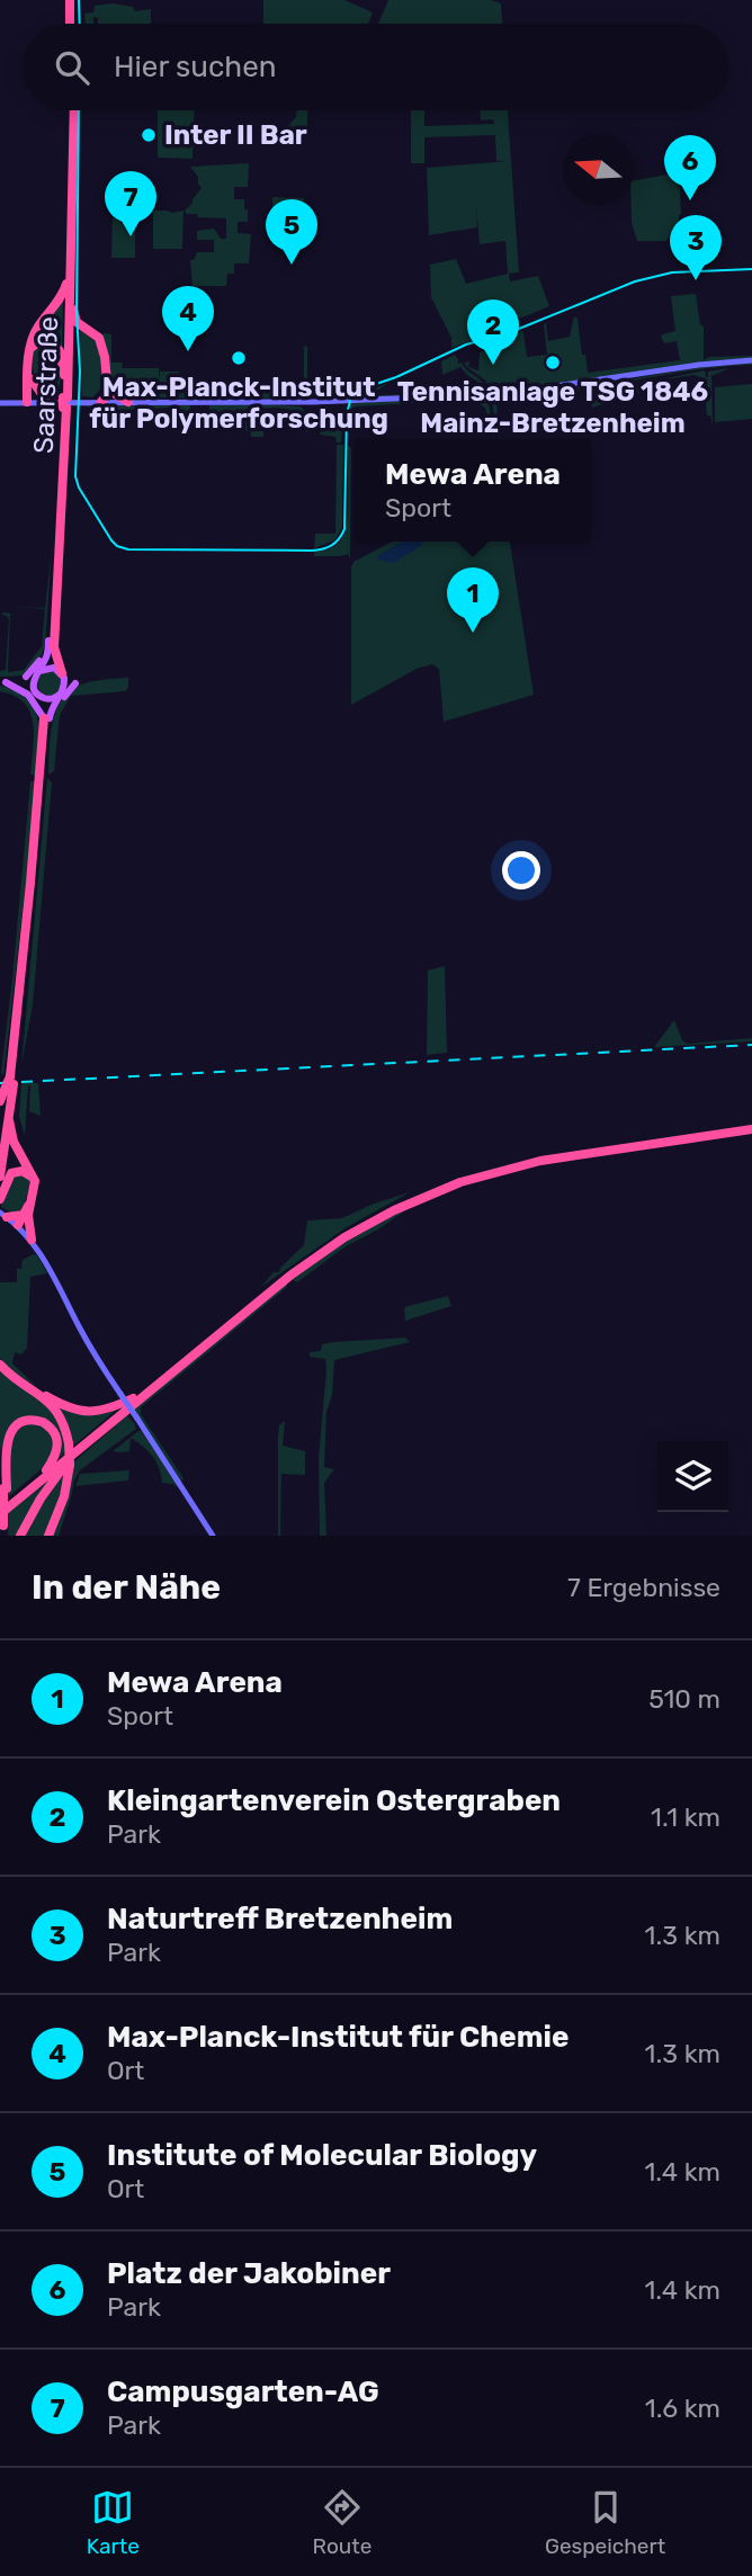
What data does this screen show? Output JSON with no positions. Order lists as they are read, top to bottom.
{
  "streets": {
    "highway": ["Saarstraße"]
  },
  "places": ["Inter II Bar", "Max-Planck-Institut für Polymerforschung", "Tennisanlage TSG 1846 Mainz-Bretzenheim"],
  "north": "left",
  "page": {
    "search": "Hier suchen",
    "pins": [
      "6",
      "7",
      "5",
      "3",
      "4",
      "2",
      "1"
    ],
    "popup": ["Mewa Arena", "Sport"],
    "heading": ["In der Nähe", "7 Ergebnisse"],
    "list": [
      {
        "mark": "1",
        "name": "Mewa Arena",
        "note": "Sport",
        "value": "510 m"
      },
      {
        "mark": "2",
        "name": "Kleingartenverein Ostergraben",
        "note": "Park",
        "value": "1.1 km"
      },
      {
        "mark": "3",
        "name": "Naturtreff Bretzenheim",
        "note": "Park",
        "value": "1.3 km"
      },
      {
        "mark": "4",
        "name": "Max-Planck-Institut für Chemie",
        "note": "Ort",
        "value": "1.3 km"
      },
      {
        "mark": "5",
        "name": "Institute of Molecular Biology",
        "note": "Ort",
        "value": "1.4 km"
      },
      {
        "mark": "6",
        "name": "Platz der Jakobiner",
        "note": "Park",
        "value": "1.4 km"
      },
      {
        "mark": "7",
        "name": "Campusgarten-AG",
        "note": "Park",
        "value": "1.6 km"
      }
    ],
    "nav": ["Karte", "Route", "Gespeichert"]
  }
}
